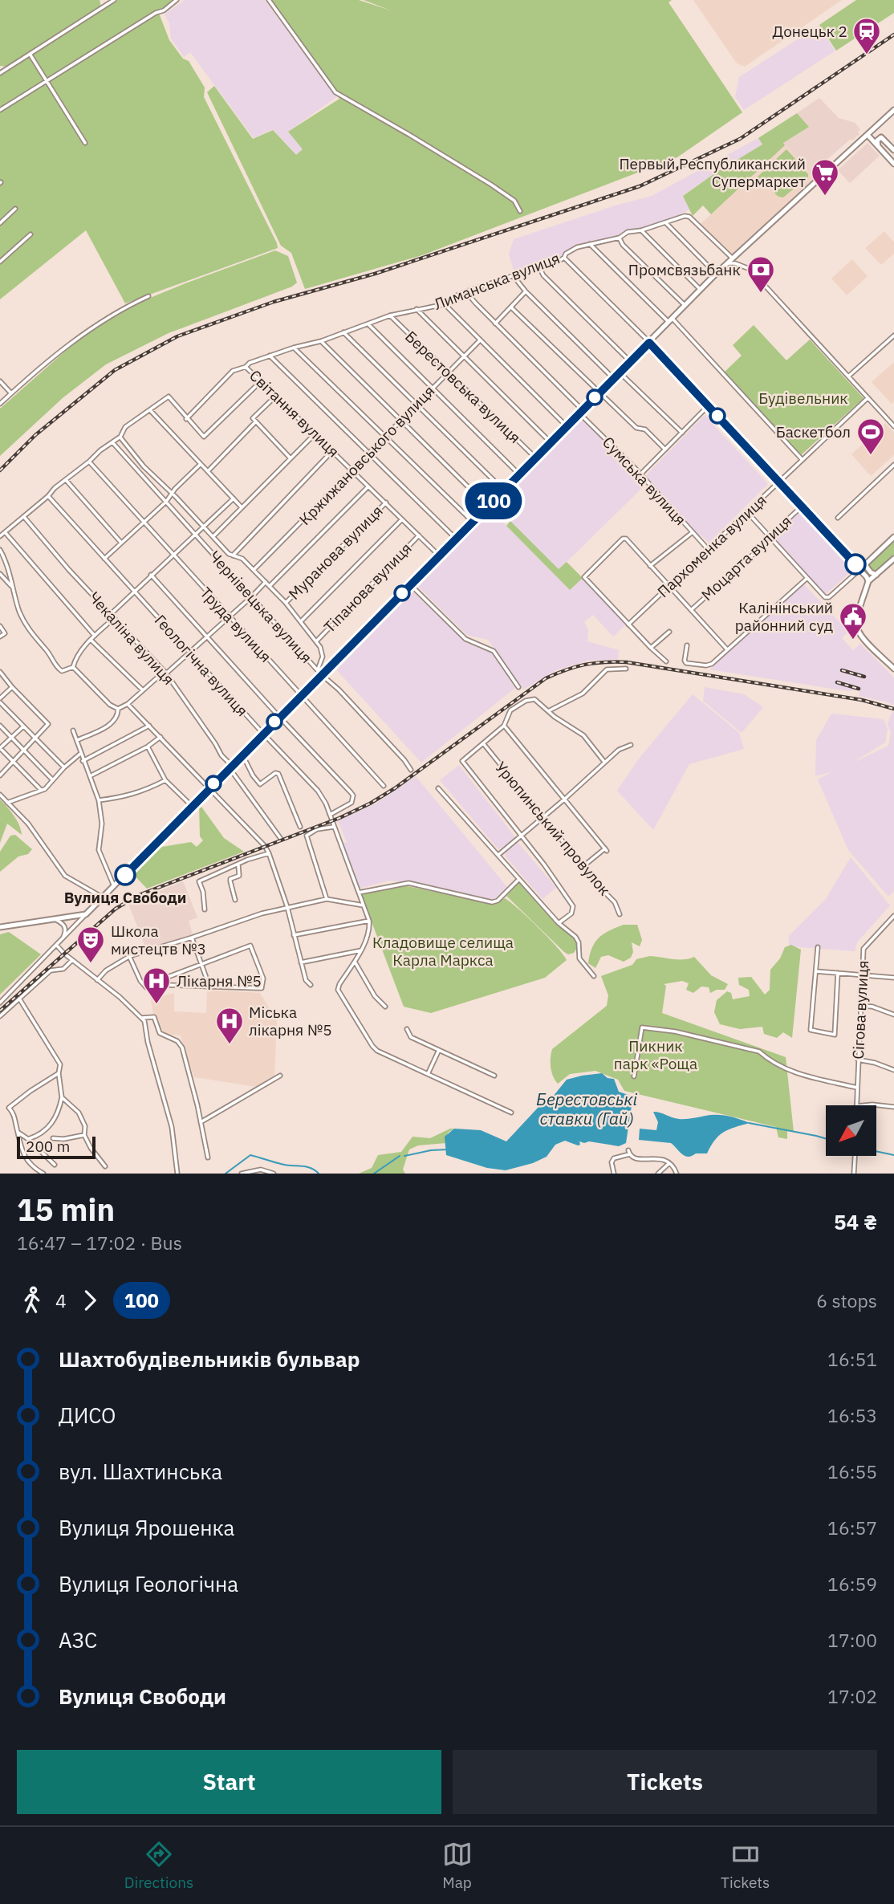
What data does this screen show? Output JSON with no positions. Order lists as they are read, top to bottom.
{
  "streets": {
    "street": [
      "Лиманська вулиця",
      "Берестовська вулиця",
      "Світання вулиця",
      "Кржижановського вулиця",
      "Сумська вулиця",
      "Пархоменка вулиця",
      "Муранова вулиця",
      "Моцарта вулиця",
      "Тіпанова вулиця",
      "Чернівецька вулиця",
      "Труда вулиця",
      "Чекаліна вулиця",
      "Геологічна вулиця",
      "Урюпинський провулок",
      "Сігова вулиця"
    ]
  },
  "crossings": [
    ["Лиманська вулиця", "Берестовська вулиця"],
    ["Лиманська вулиця", "Світання вулиця"],
    ["Лиманська вулиця", "Сумська вулиця"],
    ["Берестовська вулиця", "Кржижановського вулиця"],
    ["Світання вулиця", "Кржижановського вулиця"],
    ["Світання вулиця", "Муранова вулиця"],
    ["Світання вулиця", "Тіпанова вулиця"],
    ["Сумська вулиця", "Пархоменка вулиця"]
  ],
  "water": ["Берестовські ставки (Гай)"],
  "parks": ["Будівельник", "Кладовище селища Карла Маркса", "Пикник парк «Роща"],
  "places": {
    "station": ["Донецьк 2"],
    "supermarket": ["Первый Республиканский Супермаркет"],
    "bank": ["Промсвязьбанк"],
    "sports": ["Баскетбол"],
    "public building": ["Калінінський районний суд"],
    "other": ["Вулиця Свободи"],
    "theatre": ["Школа мистецтв №3"],
    "hospital": ["Лікарня №5", "Міська лікарня №5"]
  },
  "lines": ["bus line 100"],
  "scale_bar": "200 m",
  "north": "bottom left",
  "page": {
    "on_map": "100",
    "scale": "200 m",
    "heading": ["15 min", "16:47 – 17:02 · Bus", "54 ₴"],
    "legs": ["4", "100", "6 stops"],
    "list": [
      {
        "name": "Шахтобудівельників бульвар",
        "value": "16:51"
      },
      {
        "name": "ДИСО",
        "value": "16:53"
      },
      {
        "name": "вул. Шахтинська",
        "value": "16:55"
      },
      {
        "name": "Вулиця Ярошенка",
        "value": "16:57"
      },
      {
        "name": "Вулиця Геологічна",
        "value": "16:59"
      },
      {
        "name": "АЗС",
        "value": "17:00"
      },
      {
        "name": "Вулиця Свободи",
        "value": "17:02"
      }
    ],
    "buttons": ["Start", "Tickets"],
    "tabs": ["Directions", "Map", "Tickets"]
  }
}
